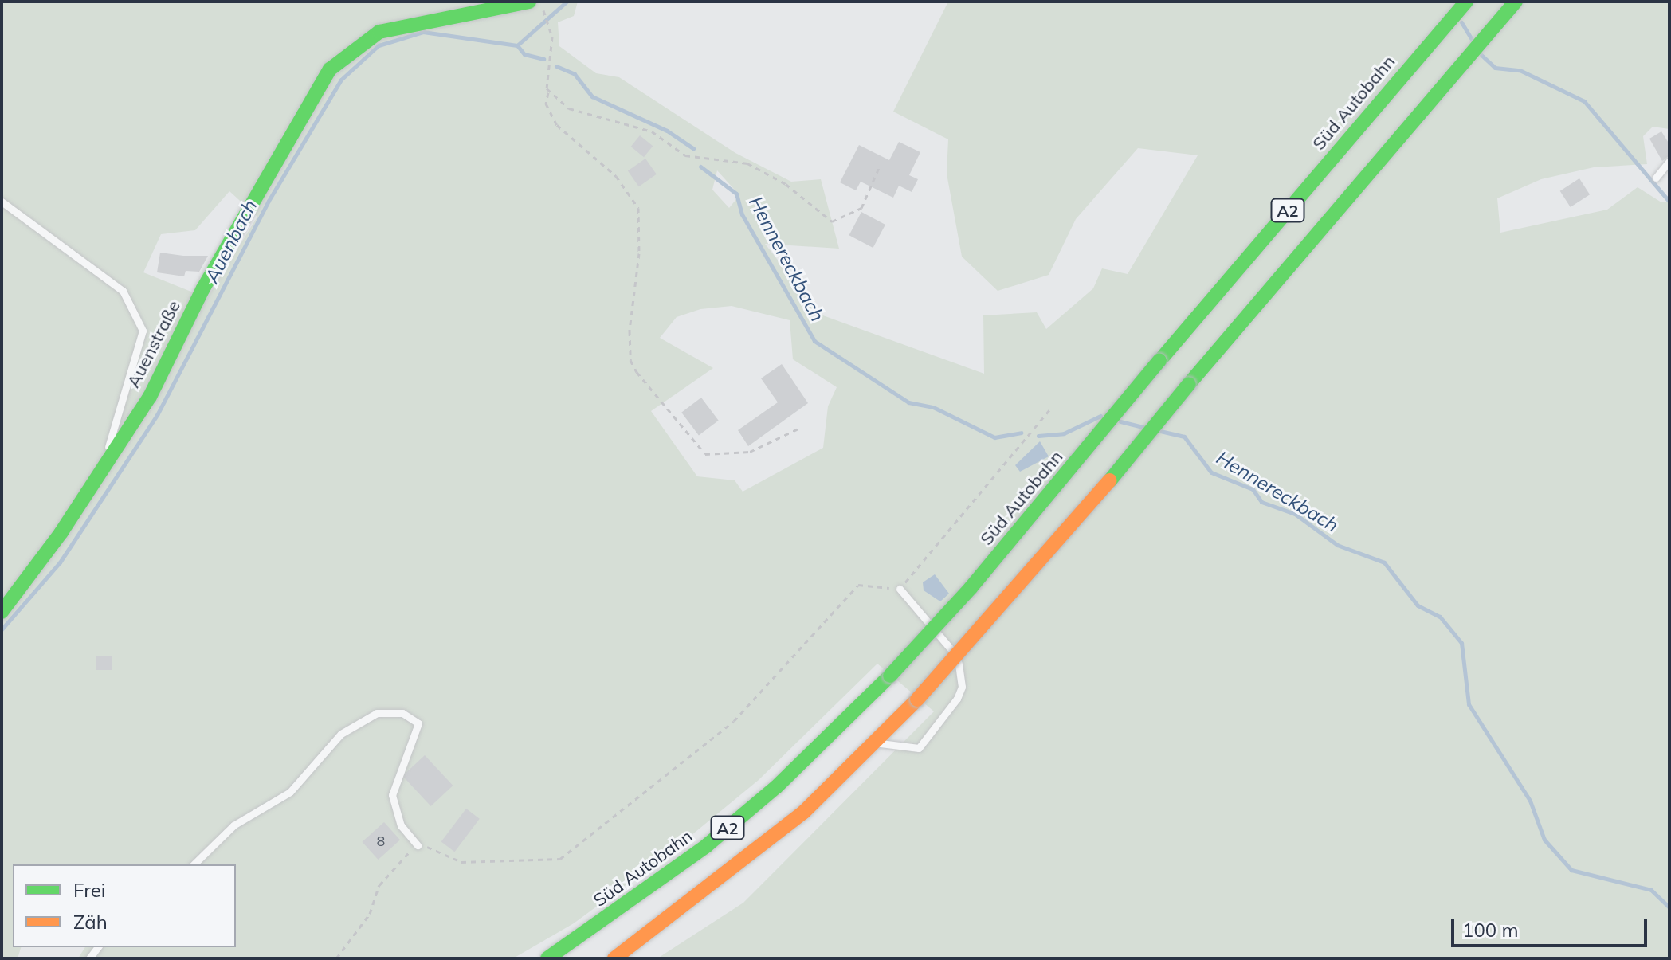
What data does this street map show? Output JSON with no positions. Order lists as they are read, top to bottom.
{
  "streets": {
    "main road": ["Süd Autobahn", "A2", "Auenstraße"]
  },
  "water": ["Auenbach", "Hennereckbach"],
  "house_numbers": ["8"],
  "legend": ["Frei", "Zäh"],
  "scale_bar": "100 m"
}
